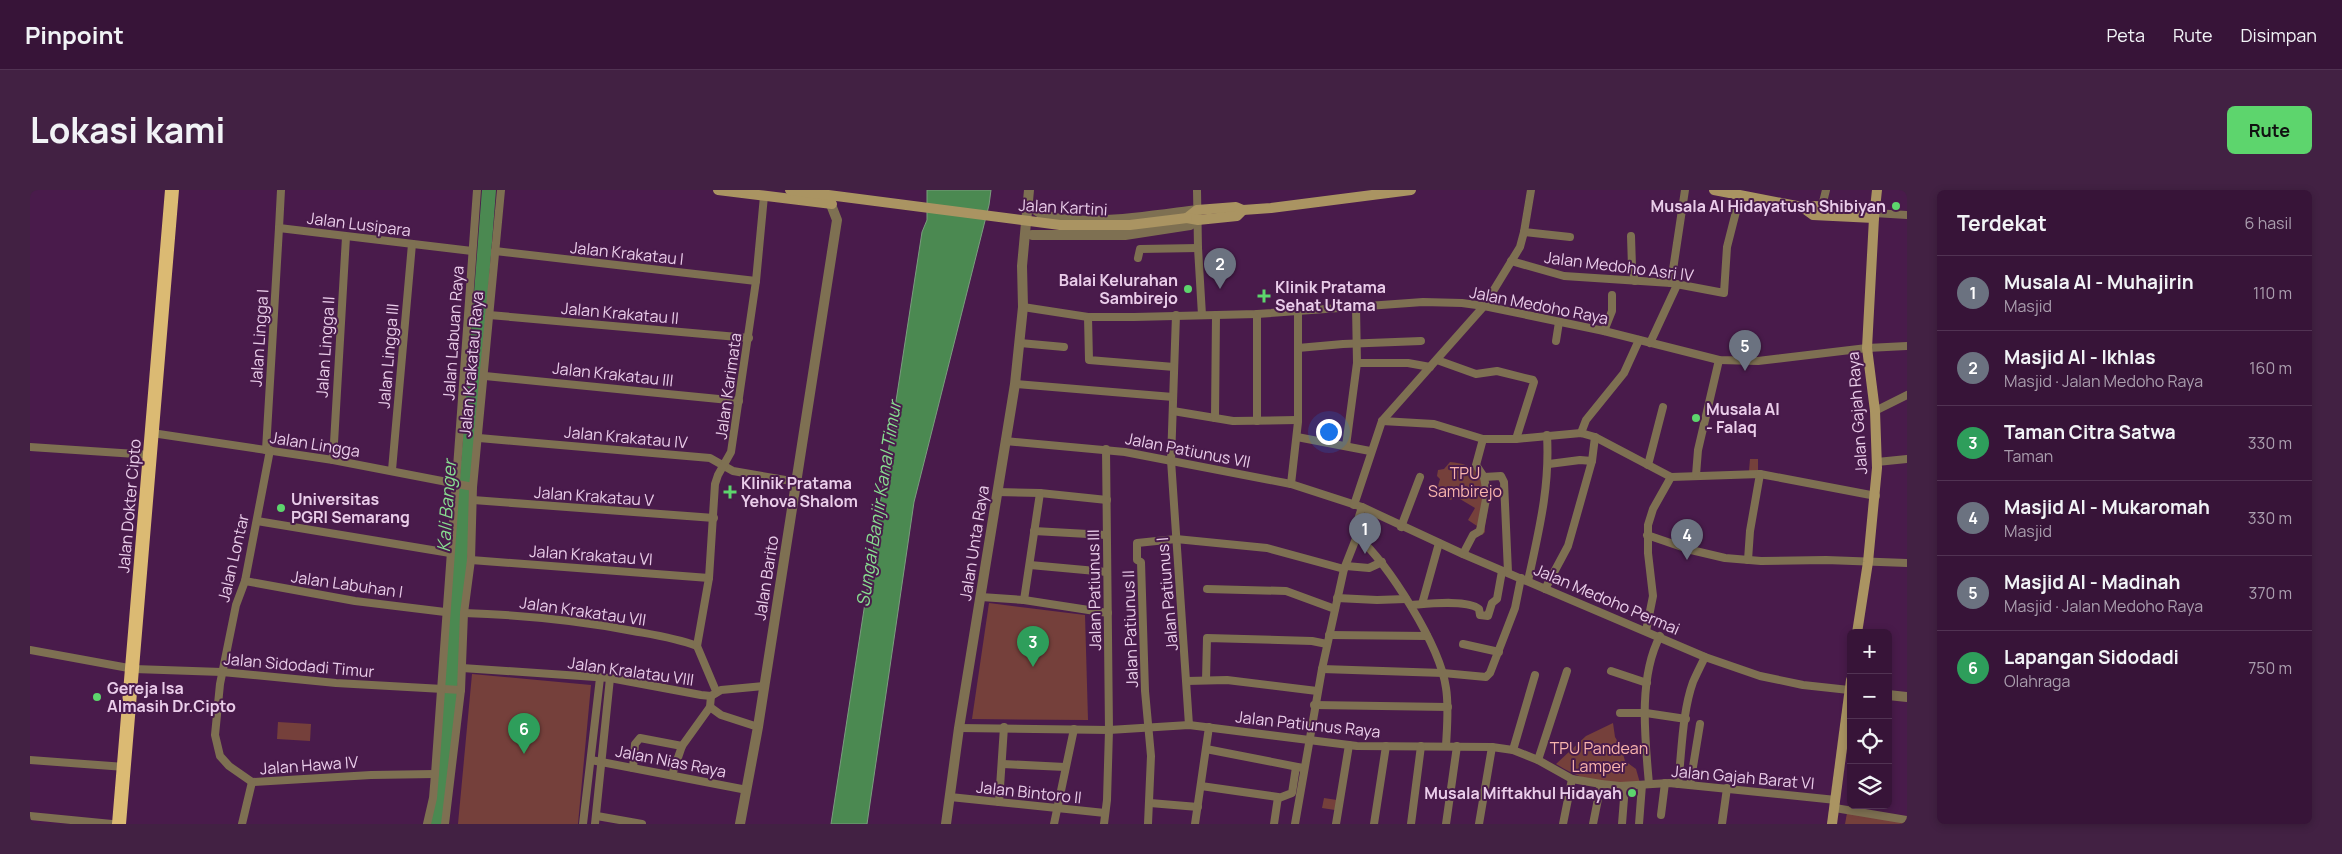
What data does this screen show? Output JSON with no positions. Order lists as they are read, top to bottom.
{
  "streets": {
    "highway": ["Jalan Dokter Cipto"],
    "main road": ["Jalan Kartini", "Jalan Gajah Raya"],
    "street": [
      "Jalan Lusipara",
      "Jalan Krakatau I",
      "Jalan Medoho Asri IV",
      "Jalan Medoho Raya",
      "Jalan Krakatau II",
      "Jalan Labuan Raya",
      "Jalan Lingga I",
      "Jalan Lingga II",
      "Jalan Lingga III",
      "Jalan Krakatau Raya",
      "Jalan Krakatau III",
      "Jalan Karimata",
      "Jalan Krakatau IV",
      "Jalan Lingga",
      "Jalan Patiunus VII",
      "Jalan Krakatau V",
      "Jalan Unta Raya",
      "Jalan Krakatau VI",
      "Jalan Lontar",
      "Jalan Barito",
      "Jalan Labuhan I",
      "Jalan Patiunus III",
      "Jalan Patiunus I",
      "Jalan Medoho Permai",
      "Jalan Krakatau VII",
      "Jalan Patiunus II",
      "Jalan Sidodadi Timur",
      "Jalan Kralatau VIII",
      "Jalan Patiunus Raya",
      "Jalan Nias Raya",
      "Jalan Hawa IV",
      "Jalan Gajah Barat VI",
      "Jalan Bintoro II"
    ]
  },
  "crossings": [
    ["Jalan Lusipara", "Jalan Labuan Raya"],
    ["Jalan Lusipara", "Jalan Lingga I"],
    ["Jalan Lusipara", "Jalan Lingga II"],
    ["Jalan Lusipara", "Jalan Lingga III"],
    ["Jalan Krakatau I", "Jalan Krakatau Raya"],
    ["Jalan Krakatau I", "Jalan Karimata"],
    ["Jalan Medoho Raya", "Jalan Gajah Raya"],
    ["Jalan Medoho Raya", "Jalan Unta Raya"],
    ["Jalan Medoho Raya", "Jalan Patiunus I"],
    ["Jalan Krakatau II", "Jalan Krakatau Raya"],
    ["Jalan Krakatau II", "Jalan Karimata"],
    ["Jalan Labuan Raya", "Jalan Lingga"],
    ["Jalan Labuan Raya", "Jalan Labuhan I"],
    ["Jalan Labuan Raya", "Jalan Sidodadi Timur"],
    ["Jalan Labuan Raya", "Jalan Hawa IV"],
    ["Jalan Lingga I", "Jalan Lingga"],
    ["Jalan Lingga I", "Jalan Lontar"],
    ["Jalan Lingga II", "Jalan Lingga"],
    ["Jalan Lingga III", "Jalan Lingga"],
    ["Jalan Krakatau Raya", "Jalan Krakatau III"],
    ["Jalan Krakatau Raya", "Jalan Krakatau IV"],
    ["Jalan Krakatau Raya", "Jalan Lingga"],
    ["Jalan Krakatau Raya", "Jalan Krakatau V"],
    ["Jalan Krakatau Raya", "Jalan Krakatau VI"],
    ["Jalan Krakatau Raya", "Jalan Krakatau VII"],
    ["Jalan Krakatau Raya", "Jalan Sidodadi Timur"],
    ["Jalan Krakatau Raya", "Jalan Kralatau VIII"],
    ["Jalan Krakatau III", "Jalan Karimata"],
    ["Jalan Karimata", "Jalan Krakatau IV"],
    ["Jalan Karimata", "Jalan Krakatau V"],
    ["Jalan Karimata", "Jalan Krakatau VI"],
    ["Jalan Karimata", "Jalan Krakatau VII"],
    ["Jalan Krakatau IV", "Jalan Barito"],
    ["Jalan Lingga", "Jalan Dokter Cipto"],
    ["Jalan Lingga", "Jalan Lontar"],
    ["Jalan Patiunus VII", "Jalan Unta Raya"],
    ["Jalan Patiunus VII", "Jalan Patiunus III"],
    ["Jalan Patiunus VII", "Jalan Patiunus I"],
    ["Jalan Patiunus VII", "Jalan Medoho Permai"],
    ["Jalan Dokter Cipto", "Jalan Sidodadi Timur"],
    ["Jalan Unta Raya", "Jalan Patiunus Raya"],
    ["Jalan Unta Raya", "Jalan Bintoro II"],
    ["Jalan Lontar", "Jalan Labuhan I"],
    ["Jalan Lontar", "Jalan Sidodadi Timur"],
    ["Jalan Lontar", "Jalan Hawa IV"],
    ["Jalan Barito", "Jalan Kralatau VIII"],
    ["Jalan Barito", "Jalan Nias Raya"],
    ["Jalan Patiunus III", "Jalan Patiunus Raya"],
    ["Jalan Patiunus I", "Jalan Patiunus II"],
    ["Jalan Patiunus I", "Jalan Patiunus Raya"],
    ["Jalan Patiunus II", "Jalan Patiunus Raya"],
    ["Jalan Sidodadi Timur", "Jalan Hawa IV"],
    ["Jalan Patiunus Raya", "Jalan Gajah Barat VI"]
  ],
  "water": ["Sungai Banjir Kanal Timur", "Kali Banger"],
  "parks": ["TPU Sambirejo", "TPU Pandean Lamper"],
  "places": {
    "other": [
      "Musala Al Hidayatush Shibiyan",
      "Balai Kelurahan Sambirejo",
      "Musala Al - Falaq",
      "Universitas PGRI Semarang",
      "Gereja Isa Almasih Dr.Cipto",
      "Musala Miftakhul Hidayah"
    ],
    "health": ["Klinik Pratama Sehat Utama", "Klinik Pratama Yehova Shalom"]
  },
  "page": {
    "header": "Pinpoint",
    "nav": ["Peta", "Rute", "Disimpan"],
    "title": "Lokasi kami",
    "buttons": "Rute",
    "heading": ["Terdekat", "6 hasil"],
    "pins": [
      "2",
      "5",
      "1",
      "4",
      "3",
      "6"
    ],
    "list": [
      {
        "mark": "1",
        "name": "Musala Al - Muhajirin",
        "note": "Masjid",
        "value": "110 m"
      },
      {
        "mark": "2",
        "name": "Masjid Al - Ikhlas",
        "note": "Masjid · Jalan Medoho Raya",
        "value": "160 m"
      },
      {
        "mark": "3",
        "name": "Taman Citra Satwa",
        "note": "Taman",
        "value": "330 m"
      },
      {
        "mark": "4",
        "name": "Masjid Al - Mukaromah",
        "note": "Masjid",
        "value": "330 m"
      },
      {
        "mark": "5",
        "name": "Masjid Al - Madinah",
        "note": "Masjid · Jalan Medoho Raya",
        "value": "370 m"
      },
      {
        "mark": "6",
        "name": "Lapangan Sidodadi",
        "note": "Olahraga",
        "value": "750 m"
      }
    ],
    "map_buttons": ["+", "−"]
  }
}
